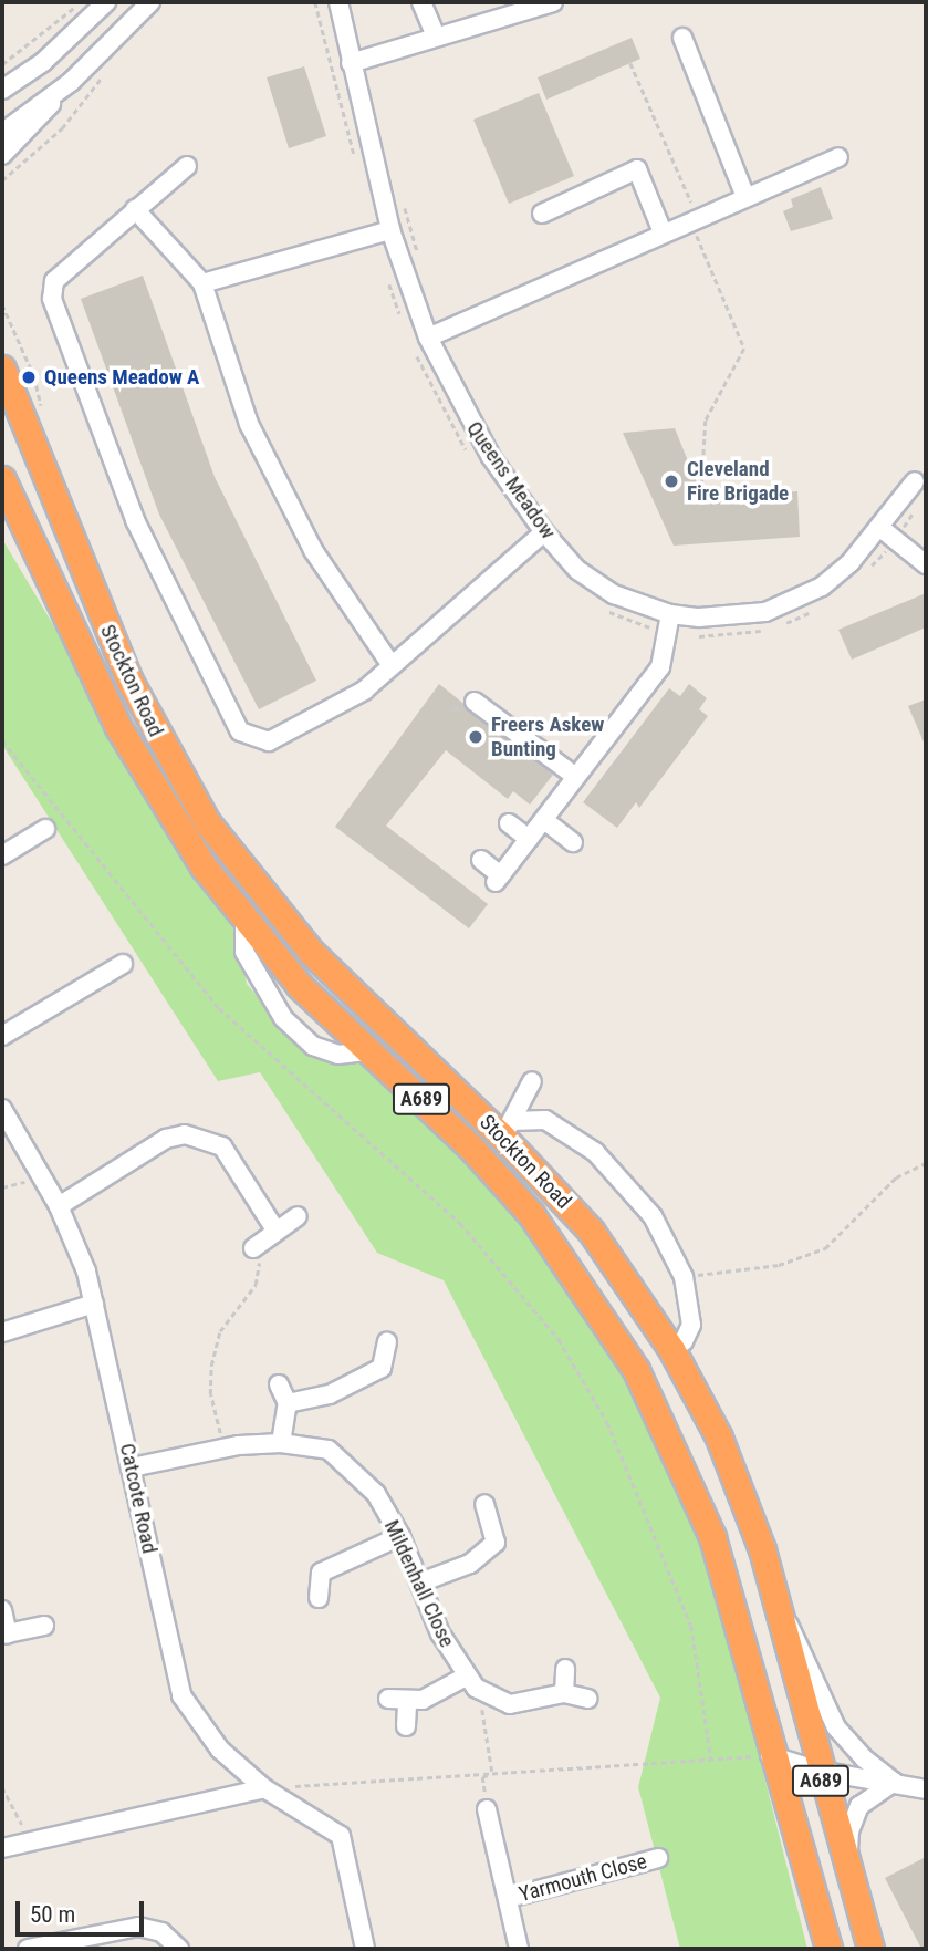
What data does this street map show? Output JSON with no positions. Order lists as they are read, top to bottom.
{
  "streets": {
    "highway": ["Stockton Road", "A689"],
    "street": [
      "Queens Meadow",
      "Catcote Road",
      "Mildenhall Close",
      "Yarmouth Close"
    ]
  },
  "crossings": [
    ["Catcote Road", "Mildenhall Close"]
  ],
  "places": ["Queens Meadow A", "Cleveland Fire Brigade", "Freers Askew Bunting"],
  "scale_bar": "50 m"
}
